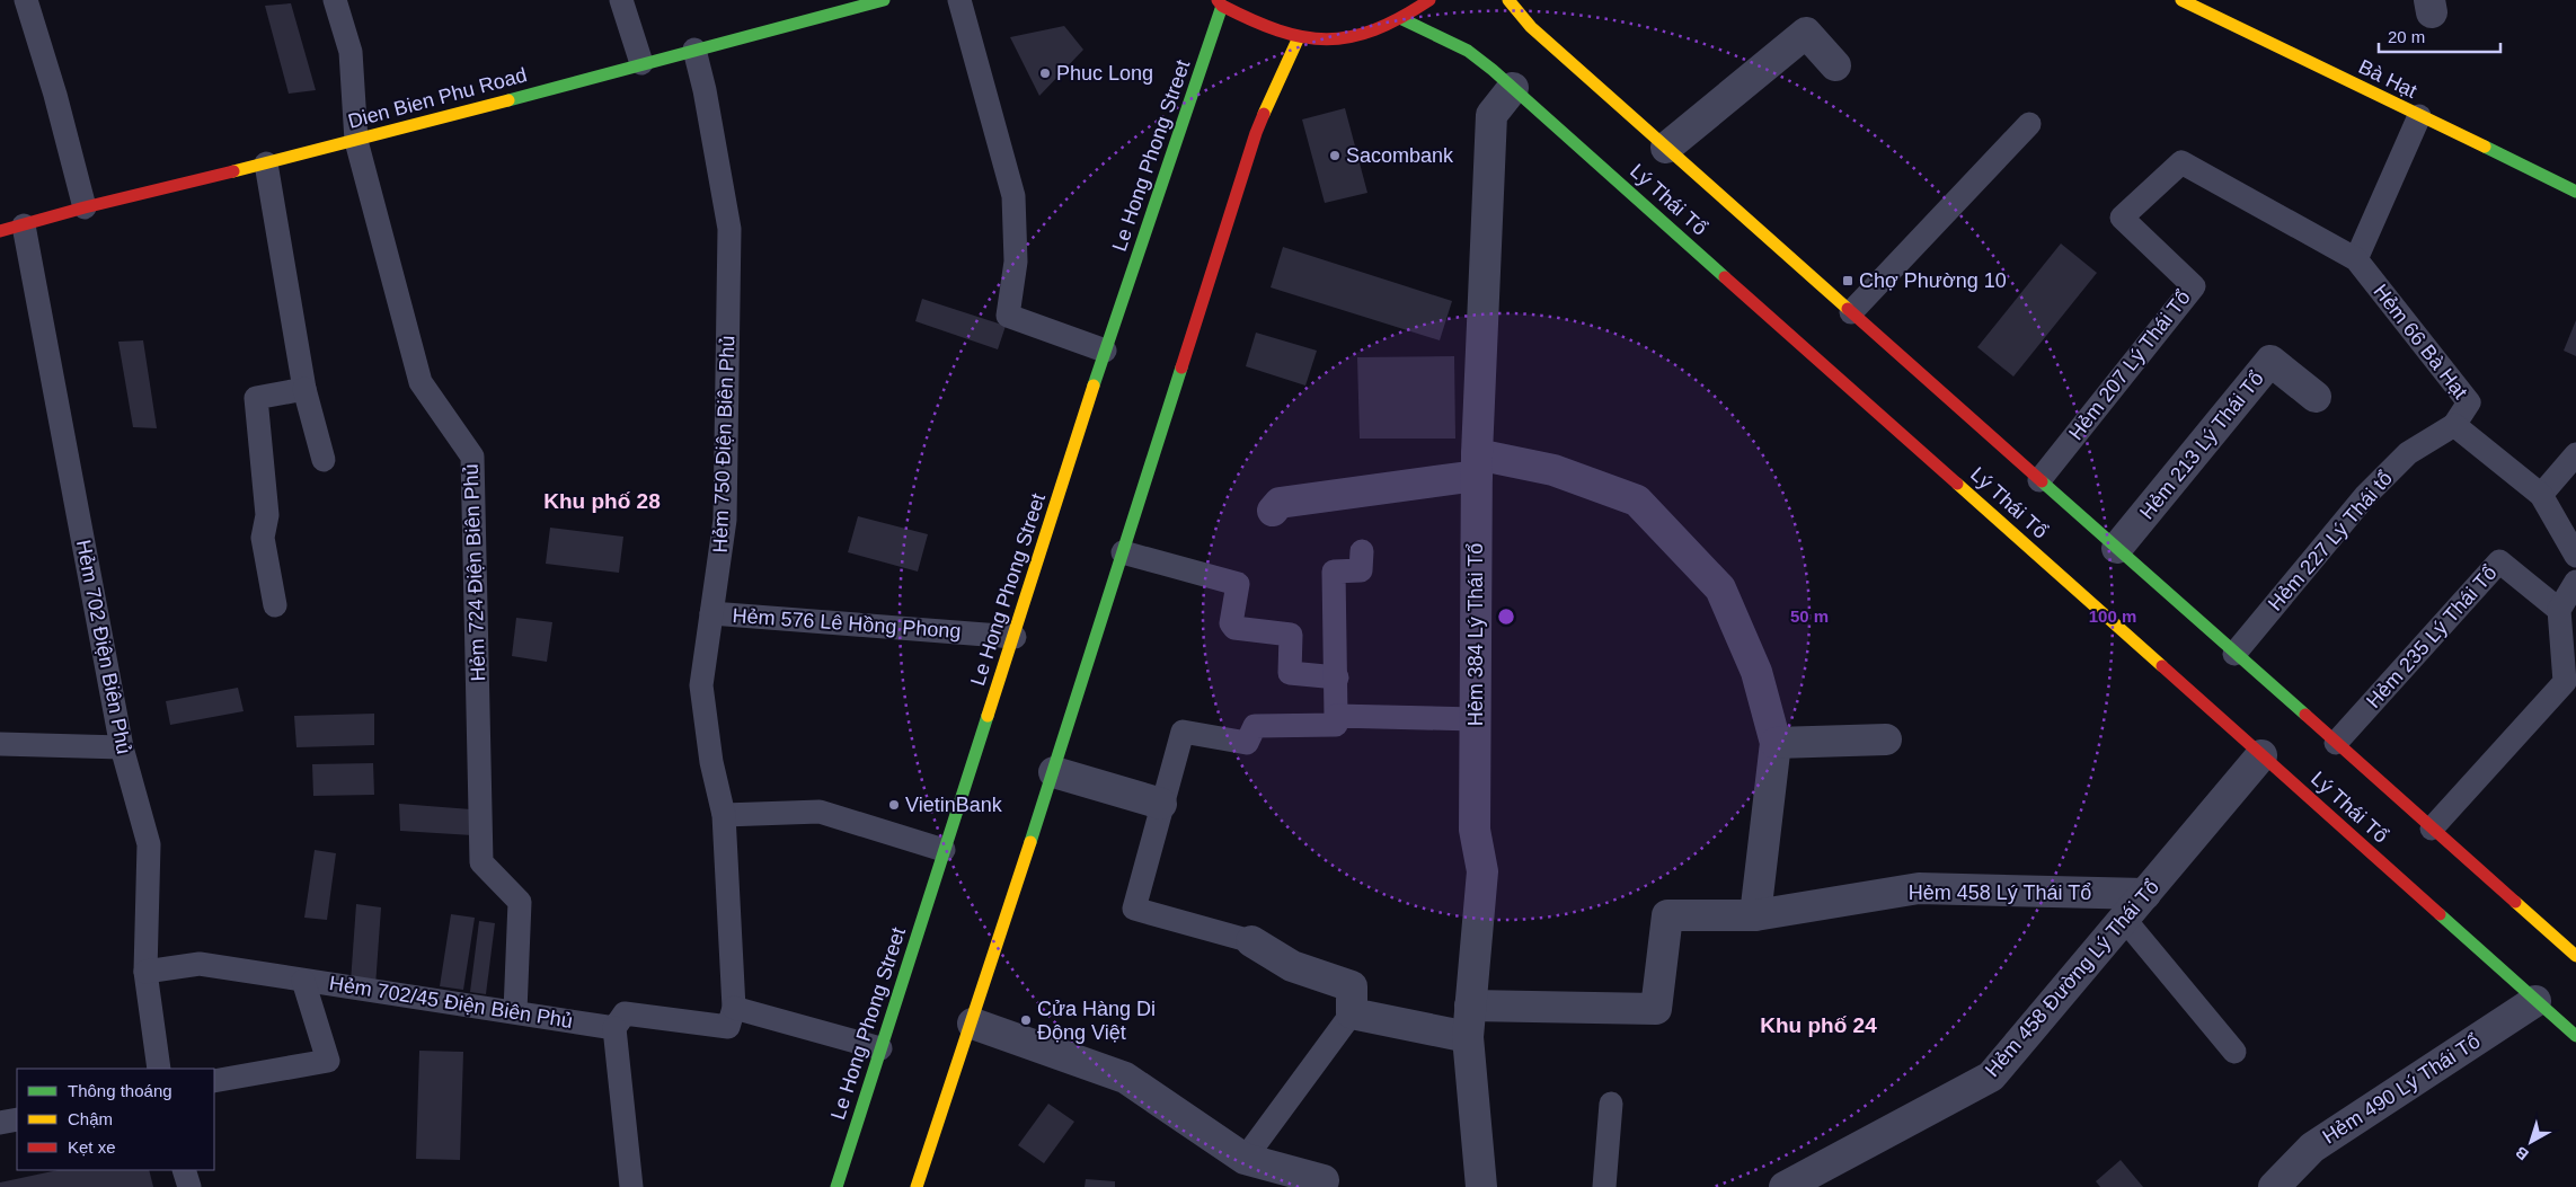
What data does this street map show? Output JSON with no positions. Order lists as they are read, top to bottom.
{
  "streets": {
    "main road": [
      "Bà Hạt",
      "Dien Bien Phu Road",
      "Le Hong Phong Street",
      "Lý Thái Tổ"
    ],
    "street": [
      "Hẻm 213 Lý Thái Tổ",
      "Hẻm 384 Lý Thái Tổ",
      "Hẻm 458 Lý Thái Tổ",
      "Hẻm 458 Đường Lý Thái Tổ",
      "Hẻm 490 Lý Thái Tổ"
    ],
    "lane": [
      "Hẻm 66 Bà Hạt",
      "Hẻm 207 Lý Thái Tổ",
      "Hẻm 750 Điện Biên Phủ",
      "Hẻm 227 Lý Thái tổ",
      "Hẻm 724 Điện Biên Phủ",
      "Hẻm 576 Lê Hồng Phong",
      "Hẻm 235 Lý Thái Tổ",
      "Hẻm 702 Điện Biên Phủ",
      "Hẻm 702/45 Điện Biên Phủ"
    ]
  },
  "crossings": [
    ["Dien Bien Phu Road", "Hẻm 750 Điện Biên Phủ"],
    ["Dien Bien Phu Road", "Hẻm 724 Điện Biên Phủ"],
    ["Dien Bien Phu Road", "Hẻm 702 Điện Biên Phủ"],
    ["Le Hong Phong Street", "Hẻm 576 Lê Hồng Phong"],
    ["Lý Thái Tổ", "Hẻm 207 Lý Thái Tổ"],
    ["Lý Thái Tổ", "Hẻm 213 Lý Thái Tổ"],
    ["Lý Thái Tổ", "Hẻm 227 Lý Thái tổ"],
    ["Lý Thái Tổ", "Hẻm 384 Lý Thái Tổ"],
    ["Lý Thái Tổ", "Hẻm 235 Lý Thái Tổ"],
    ["Lý Thái Tổ", "Hẻm 458 Đường Lý Thái Tổ"],
    ["Lý Thái Tổ", "Hẻm 490 Lý Thái Tổ"],
    ["Hẻm 66 Bà Hạt", "Hẻm 207 Lý Thái Tổ"],
    ["Hẻm 66 Bà Hạt", "Hẻm 227 Lý Thái tổ"],
    ["Hẻm 750 Điện Biên Phủ", "Hẻm 576 Lê Hồng Phong"],
    ["Hẻm 724 Điện Biên Phủ", "Hẻm 702/45 Điện Biên Phủ"],
    ["Hẻm 384 Lý Thái Tổ", "Hẻm 458 Lý Thái Tổ"],
    ["Hẻm 702 Điện Biên Phủ", "Hẻm 702/45 Điện Biên Phủ"],
    ["Hẻm 458 Lý Thái Tổ", "Hẻm 458 Đường Lý Thái Tổ"]
  ],
  "districts": ["Khu phố 28", "Khu phố 24"],
  "places": {
    "other": [
      "Phuc Long",
      "Sacombank",
      "VietinBank",
      "Cửa Hàng Di Động Việt"
    ],
    "transit": ["Chợ Phường 10"]
  },
  "legend": ["Thông thoáng", "Chậm", "Kẹt xe"],
  "scale_bar": "20 m",
  "north": "bottom left",
  "rings": ["50 m", "100 m"]
}
